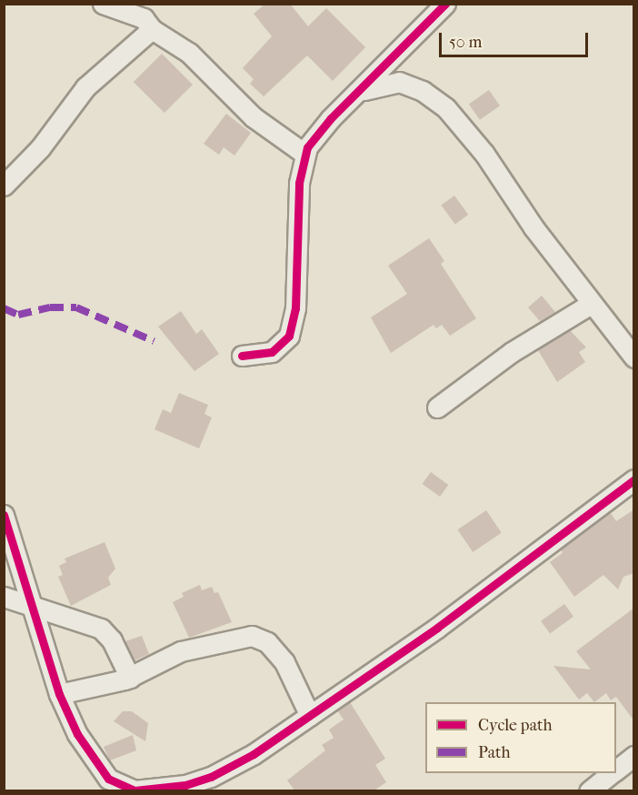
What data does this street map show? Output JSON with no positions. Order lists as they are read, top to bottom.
{
  "legend": ["Cycle path", "Path"],
  "scale_bar": "50 m"
}
